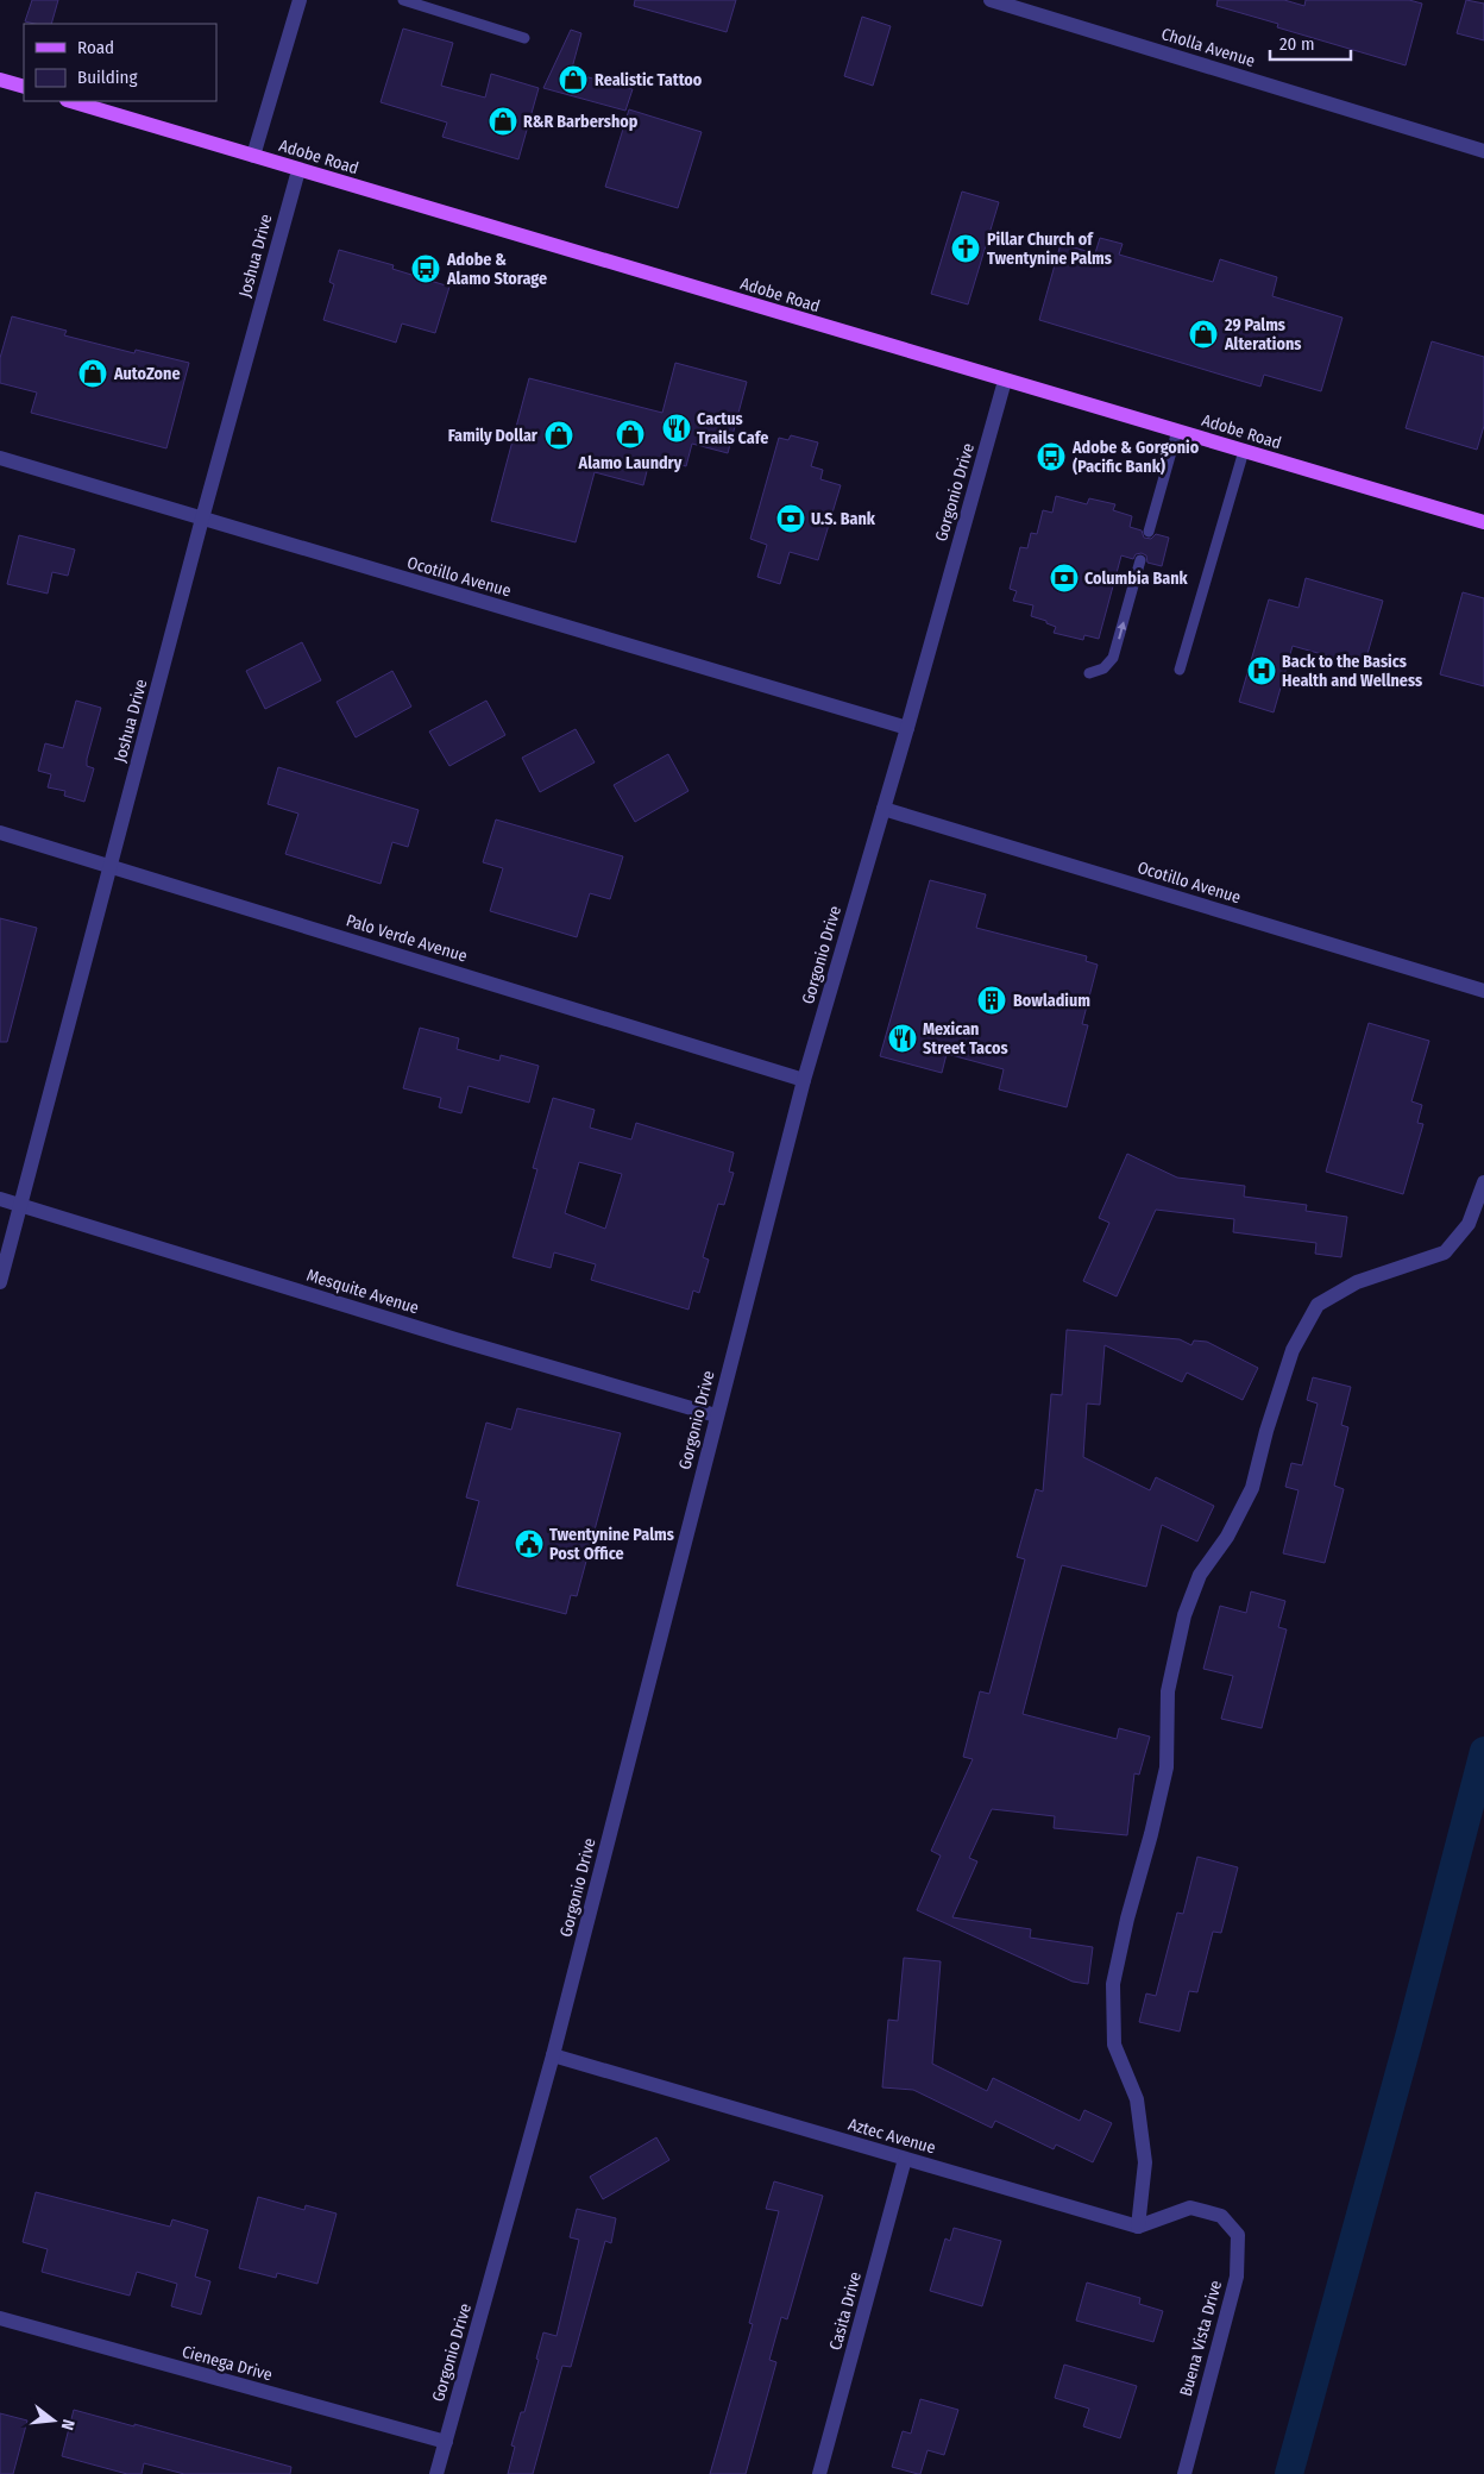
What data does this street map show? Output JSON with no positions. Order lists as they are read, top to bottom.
{
  "streets": {
    "main road": ["Adobe Road"],
    "street": [
      "Cholla Avenue",
      "Joshua Drive",
      "Gorgonio Drive",
      "Ocotillo Avenue",
      "Palo Verde Avenue",
      "Mesquite Avenue",
      "Aztec Avenue",
      "Casita Drive",
      "Buena Vista Drive",
      "Cienega Drive"
    ]
  },
  "crossings": [
    ["Adobe Road", "Joshua Drive"],
    ["Adobe Road", "Gorgonio Drive"],
    ["Joshua Drive", "Ocotillo Avenue"],
    ["Joshua Drive", "Palo Verde Avenue"],
    ["Joshua Drive", "Mesquite Avenue"],
    ["Gorgonio Drive", "Ocotillo Avenue"],
    ["Gorgonio Drive", "Palo Verde Avenue"],
    ["Gorgonio Drive", "Mesquite Avenue"],
    ["Gorgonio Drive", "Aztec Avenue"],
    ["Gorgonio Drive", "Cienega Drive"],
    ["Aztec Avenue", "Casita Drive"],
    ["Aztec Avenue", "Buena Vista Drive"]
  ],
  "places": {
    "shop": [
      "Realistic Tattoo",
      "R&R Barbershop",
      "29 Palms Alterations",
      "AutoZone",
      "Alamo Laundry",
      "Family Dollar"
    ],
    "church": ["Pillar Church of Twentynine Palms"],
    "bus stop": ["Adobe & Alamo Storage", "Adobe & Gorgonio (Pacific Bank)"],
    "restaurant": ["Cactus Trails Cafe", "Mexican Street Tacos"],
    "bank": ["U.S. Bank", "Columbia Bank"],
    "hospital": ["Back to the Basics Health and Wellness"],
    "building": ["Bowladium"],
    "public building": ["Twentynine Palms Post Office"]
  },
  "legend": ["Road", "Building"],
  "scale_bar": "20 m",
  "north": "right"
}
